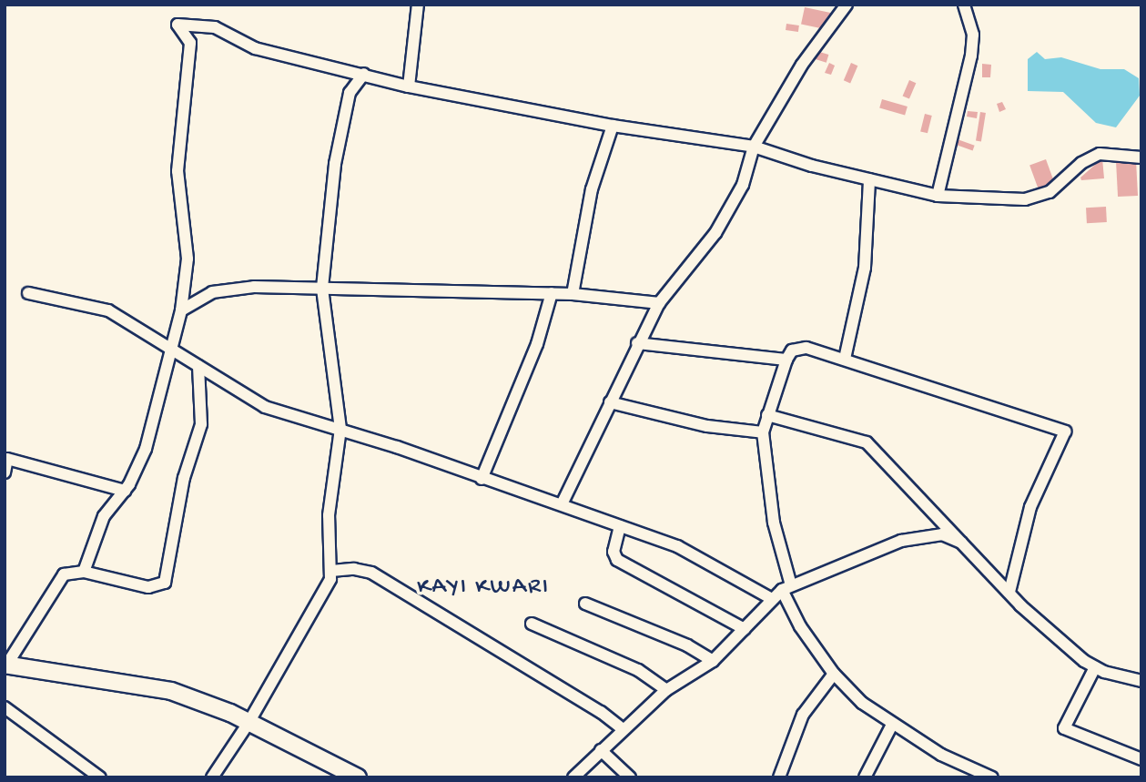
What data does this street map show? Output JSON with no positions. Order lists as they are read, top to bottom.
{
  "districts": ["KAYI KWARI"]
}
